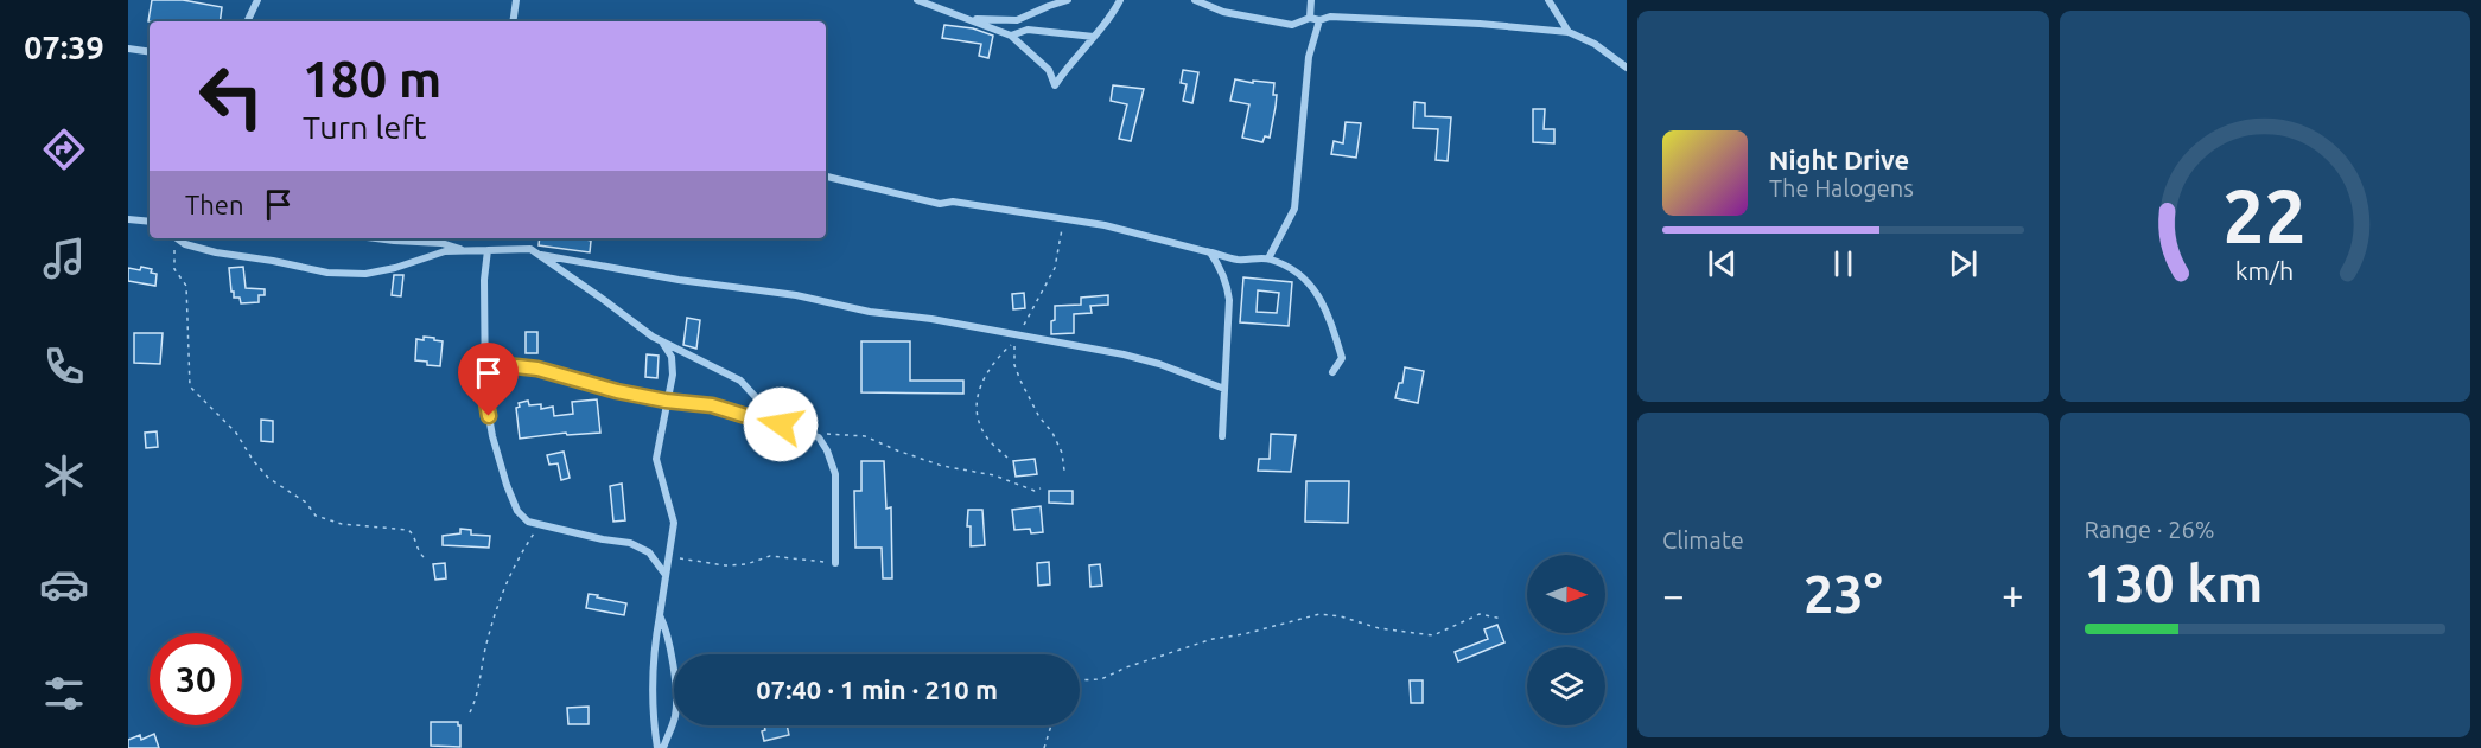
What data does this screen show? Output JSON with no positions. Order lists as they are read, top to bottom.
{
  "north": "right",
  "page": {
    "tabs": "07:39",
    "turn": ["180 m", "Turn left"],
    "song": ["Night Drive", "The Halogens"],
    "then": "Then",
    "tile": [
      "Climate",
      ["Range · 26%", "130 km"]
    ],
    "heat": ["−", "23°", "+"],
    "limit": "30",
    "trip": "07:40 · 1 min · 210 m",
    "gauge": ["22", "km/h"]
  }
}
